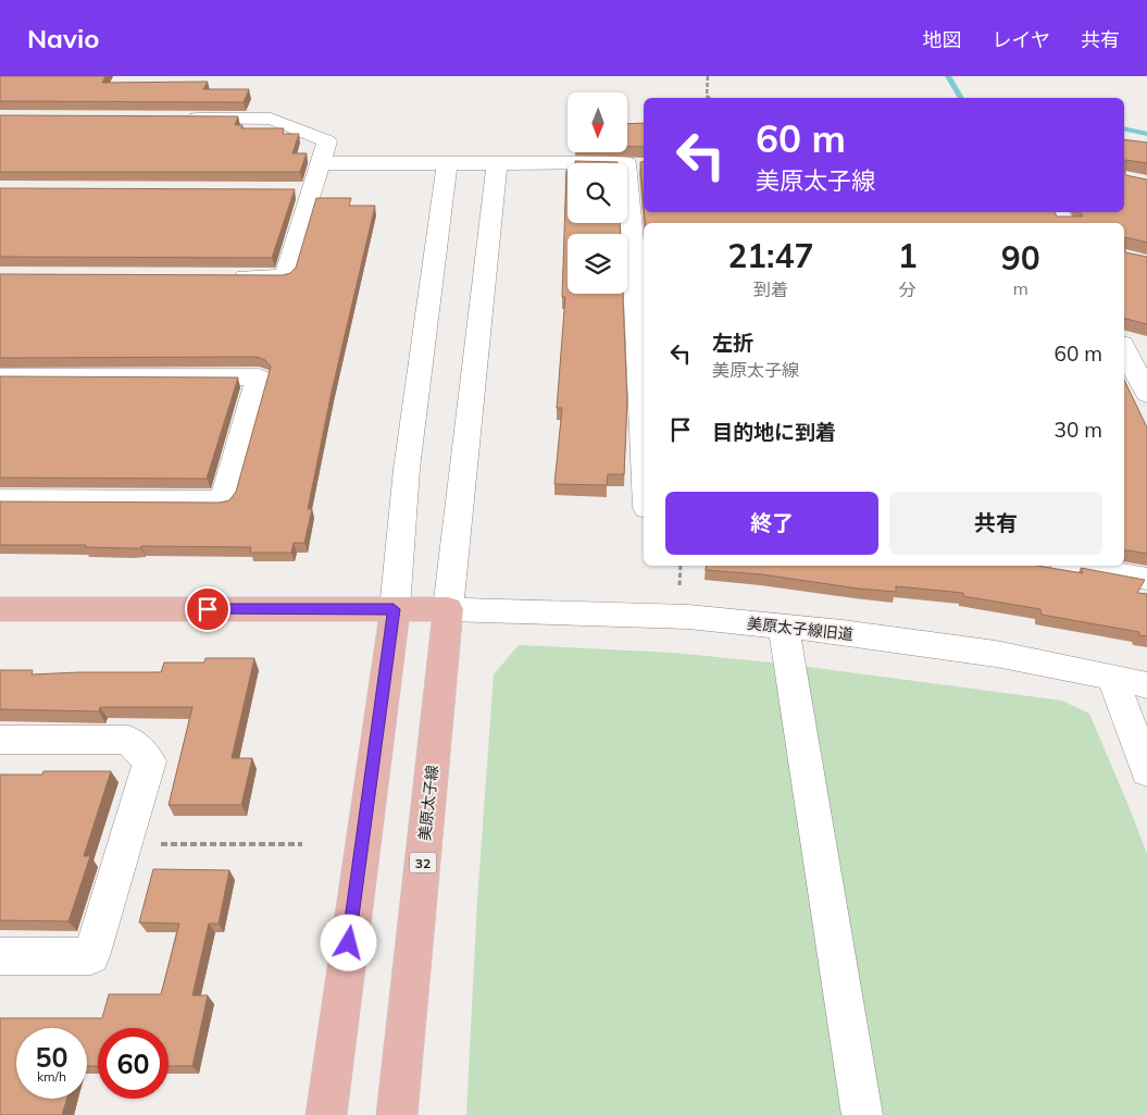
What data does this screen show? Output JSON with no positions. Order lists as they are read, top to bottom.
{
  "streets": {
    "main road": ["美原太子線", "32"],
    "street": ["美原太子線旧道"]
  },
  "crossings": [
    ["美原太子線旧道", "美原太子線"]
  ],
  "north": "bottom",
  "page": {
    "header": "Navio",
    "nav": ["地図", "レイヤ", "共有"],
    "turn": ["60 m", "美原太子線"],
    "eta": [
      "21:47",
      "到着",
      "1",
      "分",
      "90",
      "m"
    ],
    "list": [
      {
        "name": "左折",
        "note": "美原太子線",
        "value": "60 m"
      },
      {
        "name": "目的地に到着",
        "value": "30 m"
      }
    ],
    "buttons": ["終了", "共有"],
    "speed": "50 km/h",
    "limit": "60"
  }
}
